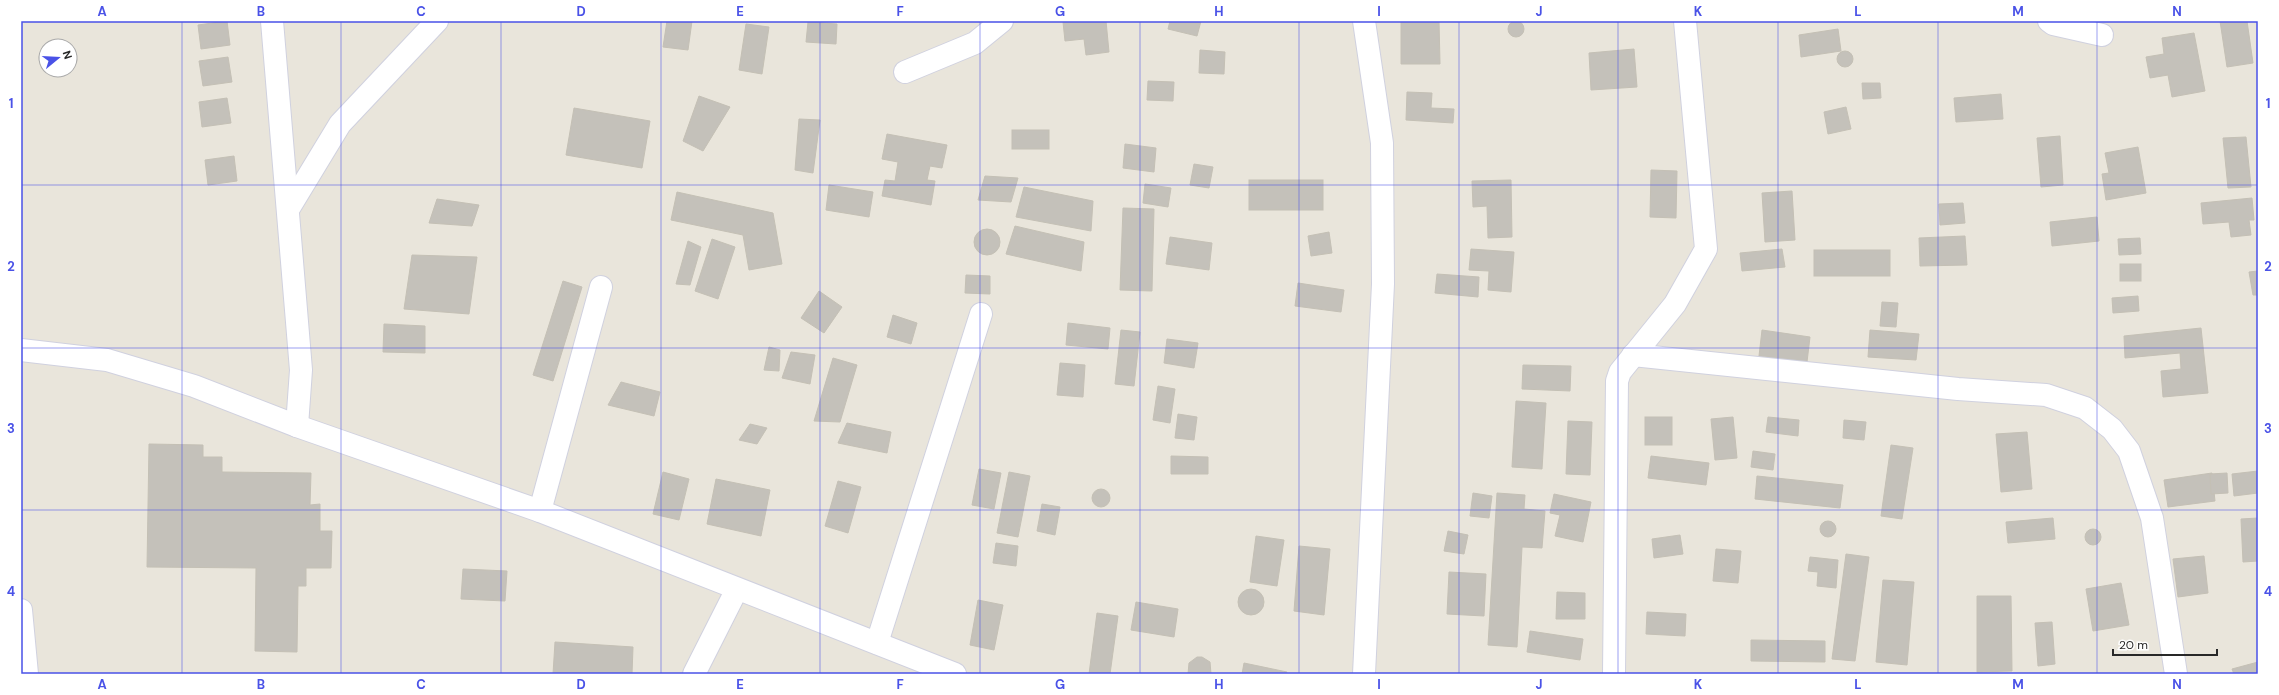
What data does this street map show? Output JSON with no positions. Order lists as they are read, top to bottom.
{
  "scale_bar": "20 m",
  "north": "right",
  "grid": {
    "columns": [
      "A",
      "B",
      "C",
      "D",
      "E",
      "F",
      "G",
      "H",
      "I",
      "J",
      "K",
      "L",
      "M",
      "N"
    ],
    "rows": [
      "1",
      "2",
      "3",
      "4"
    ]
  }
}
